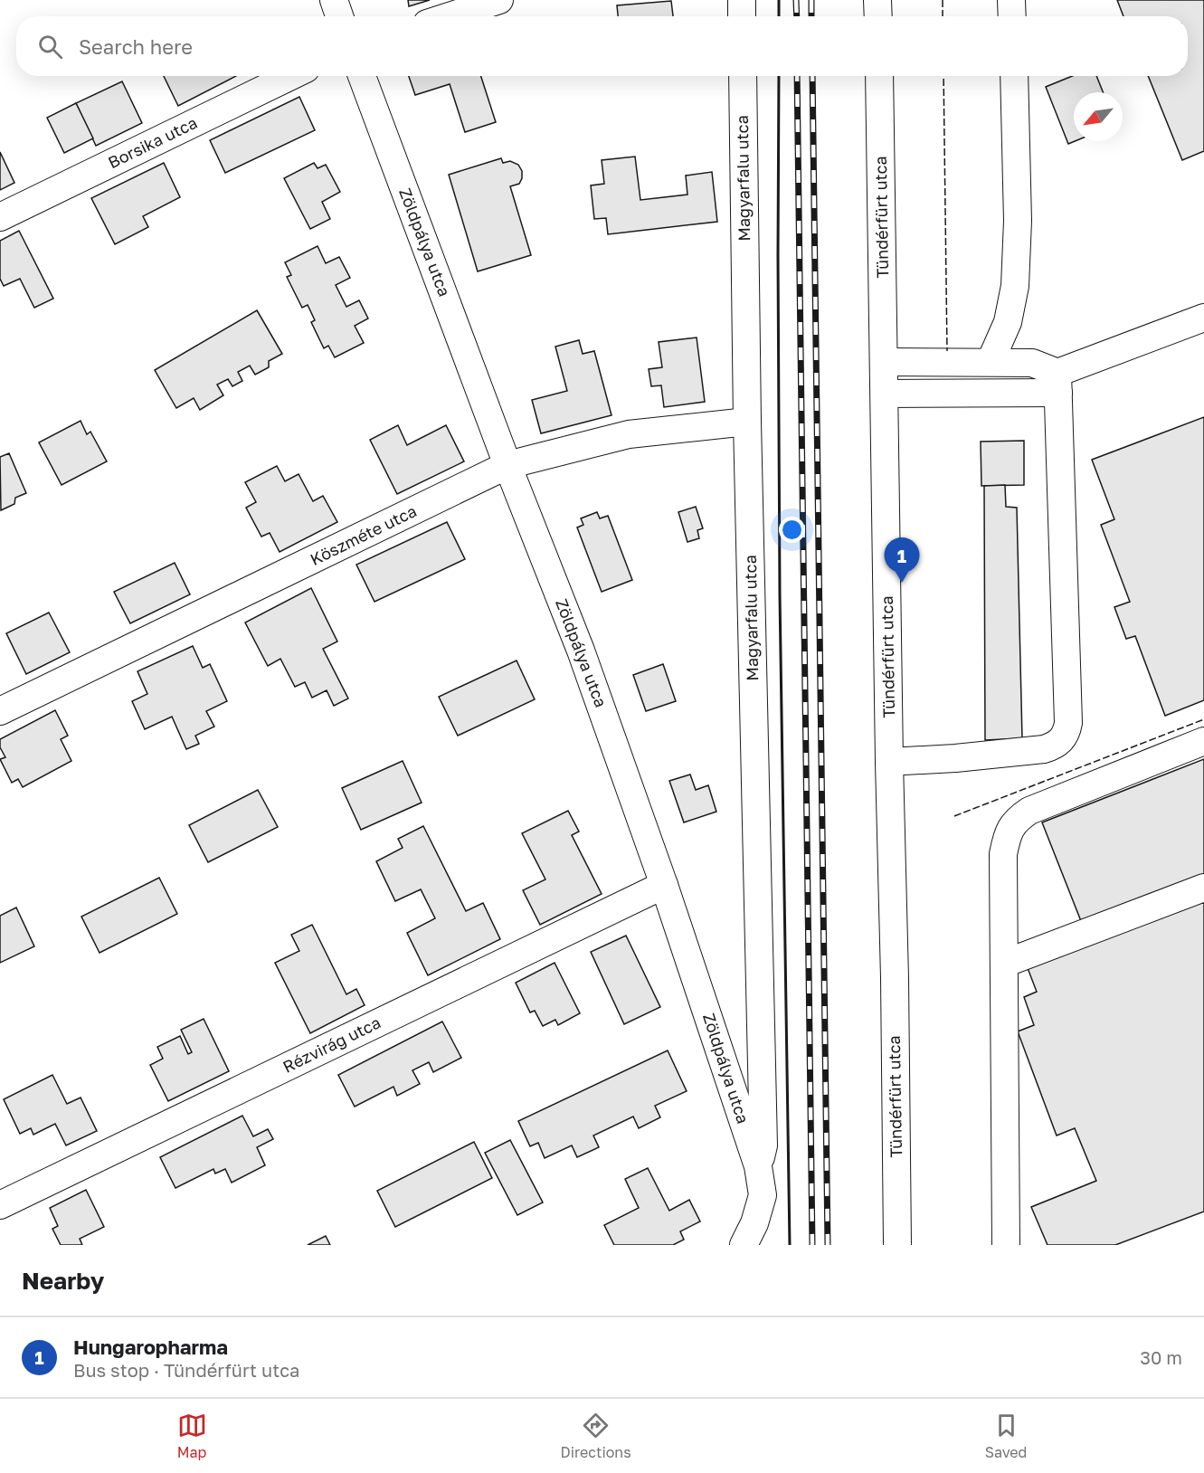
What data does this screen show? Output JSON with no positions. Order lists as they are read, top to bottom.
{
  "streets": {
    "street": [
      "Borsika utca",
      "Magyarfalu utca",
      "Tündérfürt utca",
      "Zöldpálya utca",
      "Köszméte utca",
      "Rézvirág utca"
    ]
  },
  "crossings": [
    ["Magyarfalu utca", "Zöldpálya utca"],
    ["Magyarfalu utca", "Köszméte utca"],
    ["Zöldpálya utca", "Köszméte utca"],
    ["Zöldpálya utca", "Rézvirág utca"]
  ],
  "north": "bottom left",
  "page": {
    "search": "Search here",
    "pins": "1",
    "heading": "Nearby",
    "list": [
      {
        "mark": "1",
        "name": "Hungaropharma",
        "note": "Bus stop · Tündérfürt utca",
        "value": "30 m"
      }
    ],
    "nav": ["Map", "Directions", "Saved"]
  }
}
